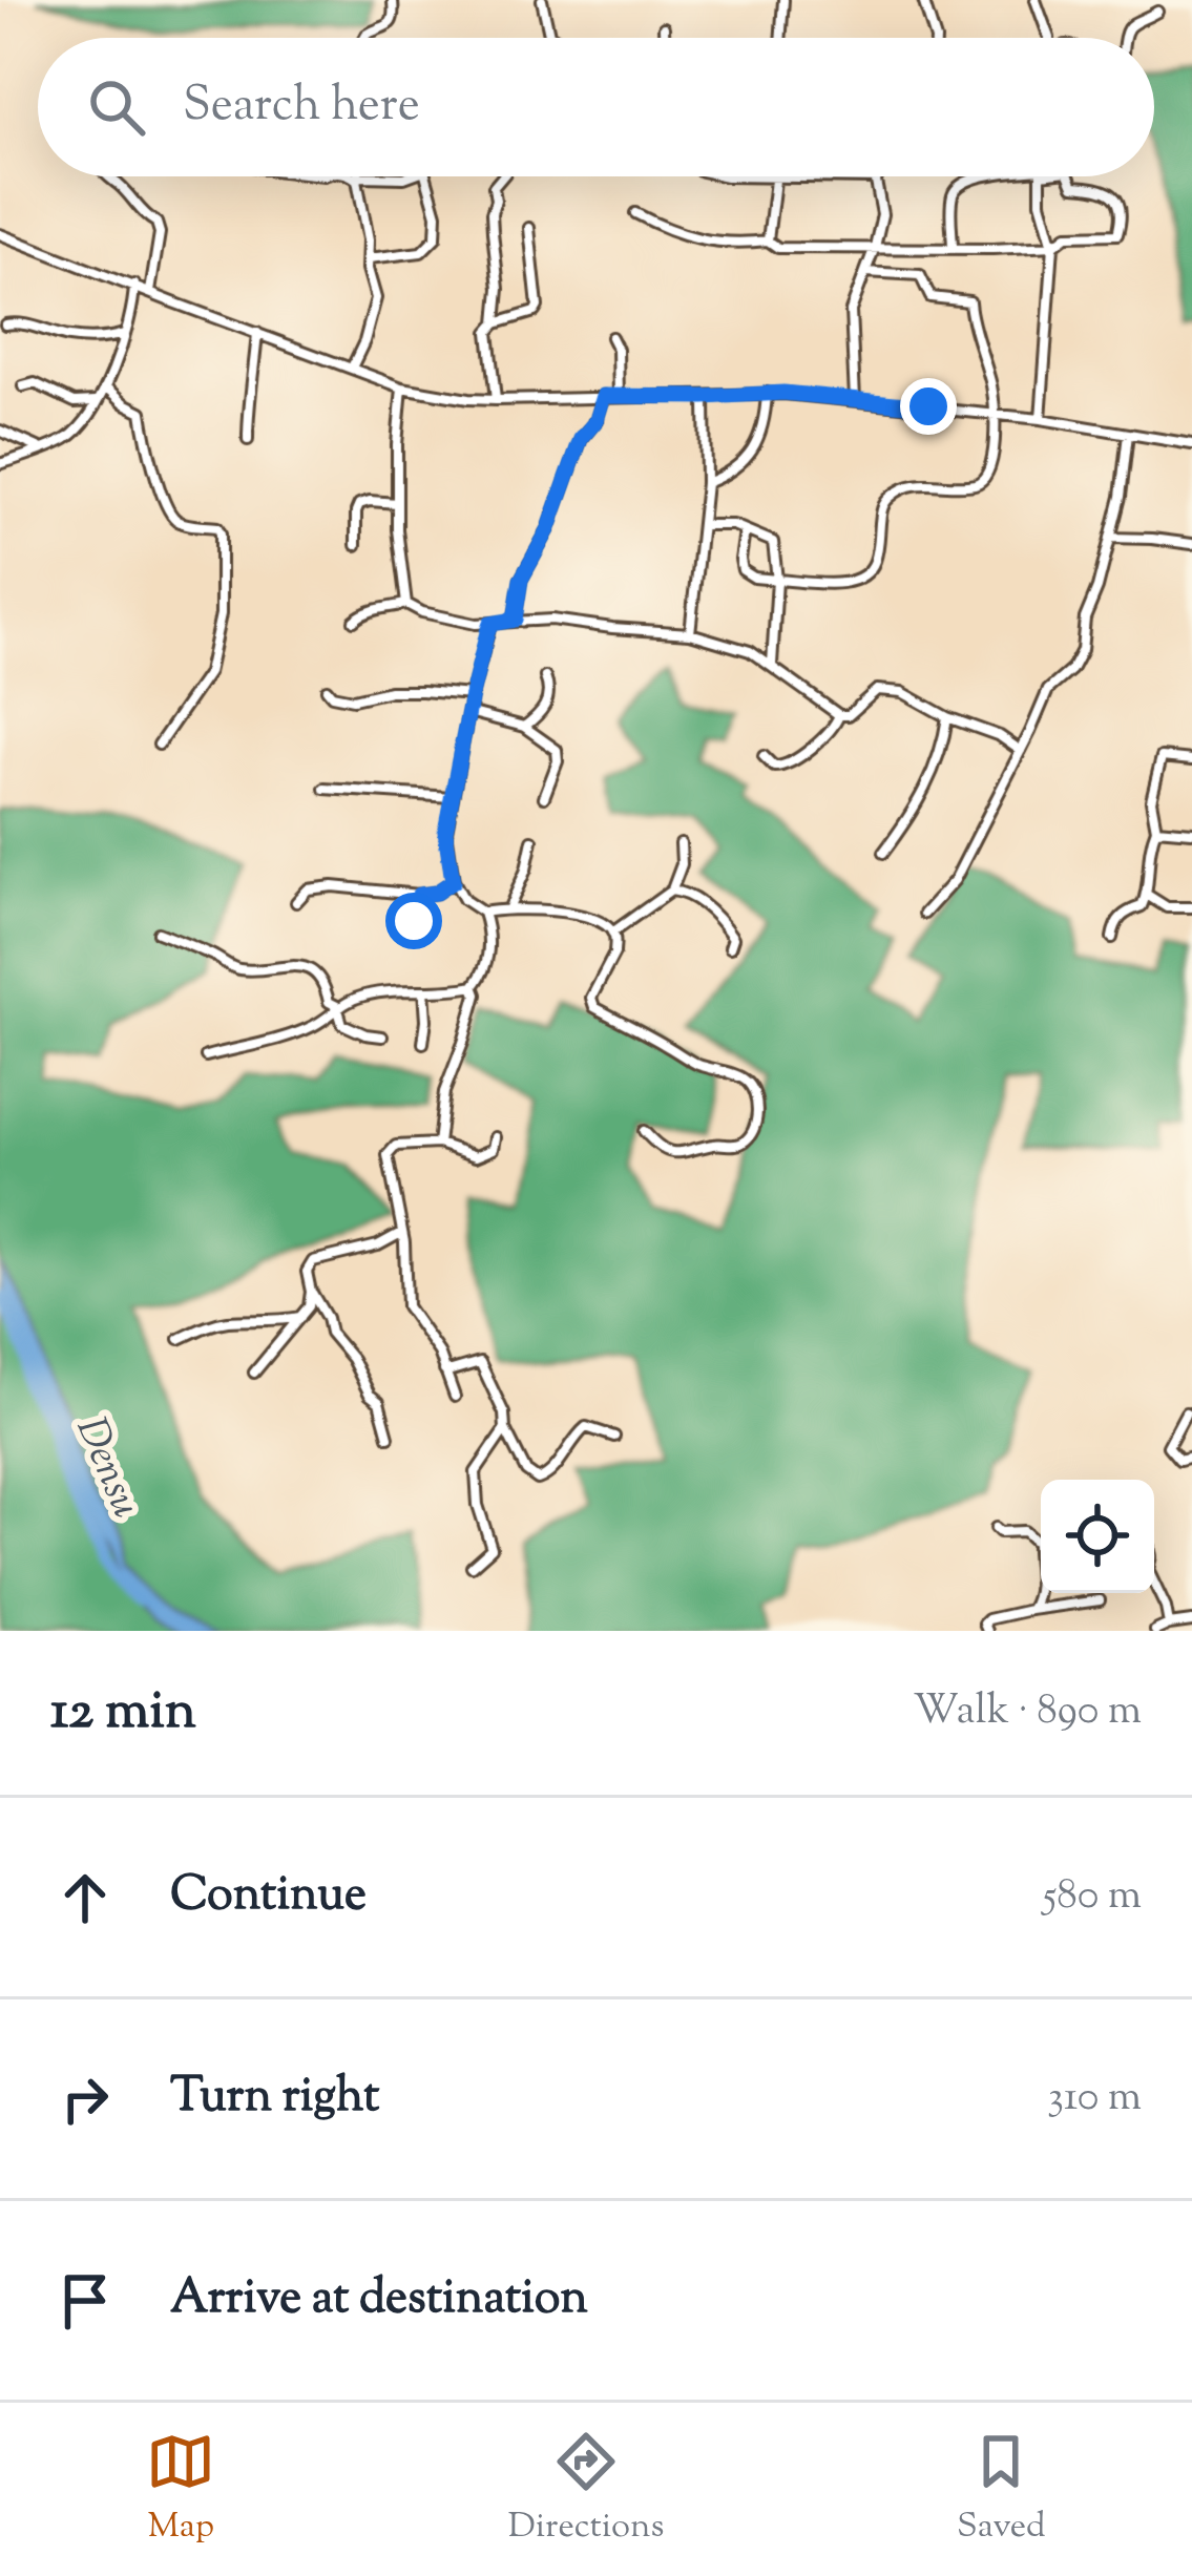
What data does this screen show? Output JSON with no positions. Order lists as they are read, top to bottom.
{
  "water": ["Densu"],
  "page": {
    "search": "Search here",
    "heading": ["12 min", "Walk · 890 m"],
    "list": [
      ["Continue", "580 m"],
      ["Turn right", "310 m"],
      "Arrive at destination"
    ],
    "nav": ["Map", "Directions", "Saved"]
  }
}
